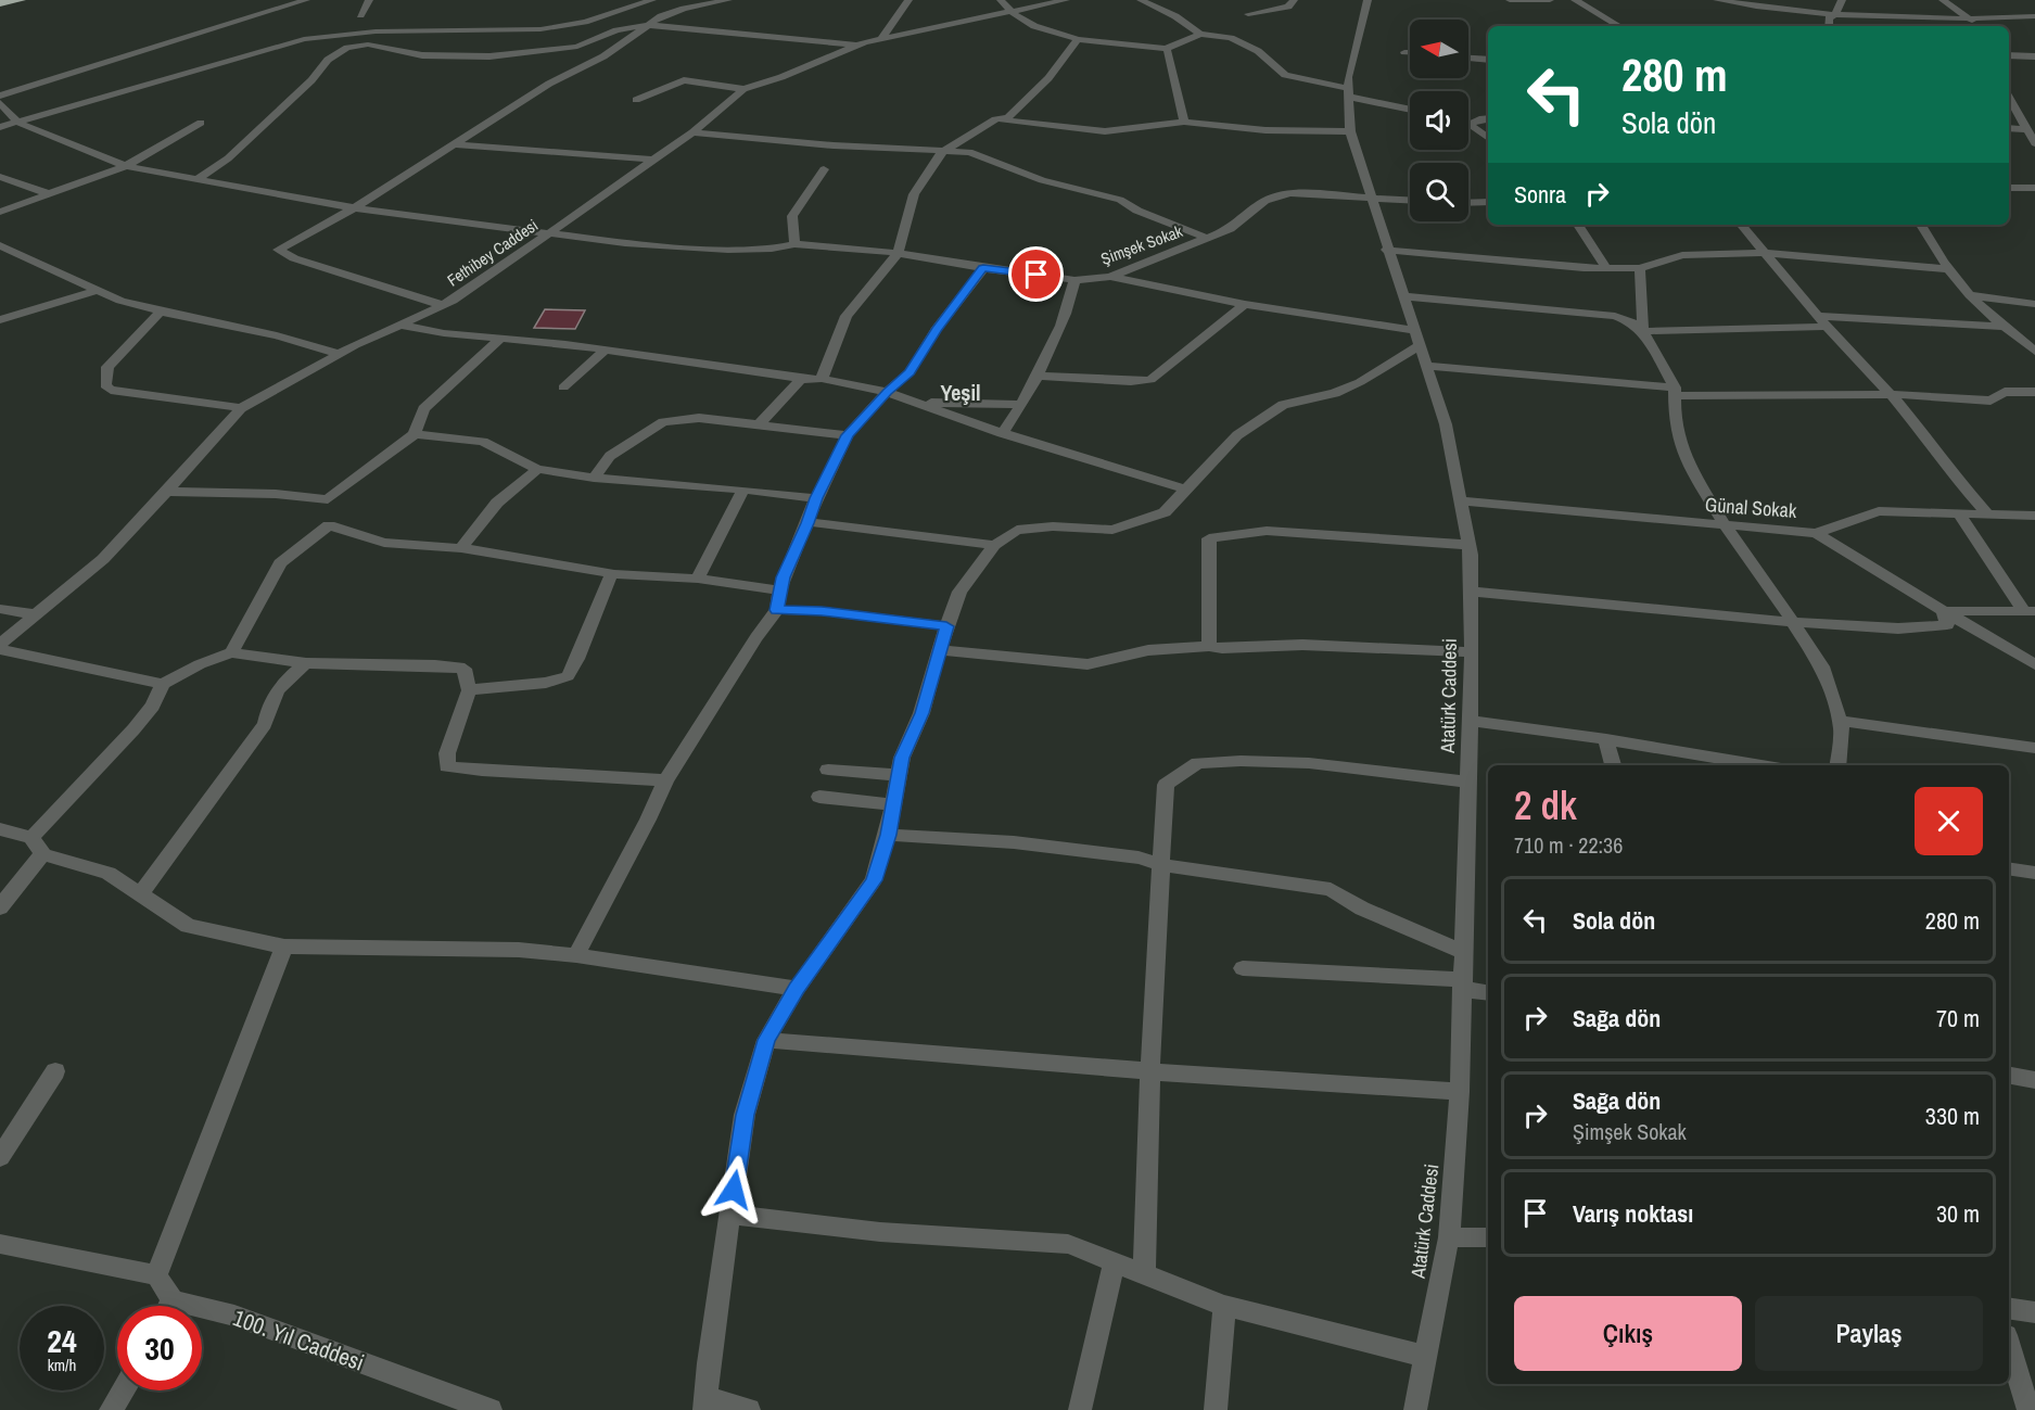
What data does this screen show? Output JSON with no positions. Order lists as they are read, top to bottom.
{
  "streets": {
    "street": [
      "Şimşek Sokak",
      "Fethibey Caddesi",
      "Günal Sokak",
      "Atatürk Caddesi",
      "100. Yıl Caddesi"
    ]
  },
  "crossings": [
    ["Şimşek Sokak", "Fethibey Caddesi"],
    ["Şimşek Sokak", "Atatürk Caddesi"],
    ["Günal Sokak", "Atatürk Caddesi"]
  ],
  "districts": ["Yeşil"],
  "north": "left",
  "page": {
    "turn": ["280 m", "Sola dön"],
    "then": "Sonra",
    "heading": ["2 dk", "710 m · 22:36"],
    "list": [
      {
        "name": "Sola dön",
        "value": "280 m"
      },
      {
        "name": "Sağa dön",
        "value": "70 m"
      },
      {
        "name": "Sağa dön",
        "note": "Şimşek Sokak",
        "value": "330 m"
      },
      {
        "name": "Varış noktası",
        "value": "30 m"
      }
    ],
    "buttons": ["Çıkış", "Paylaş"],
    "speed": "24 km/h",
    "limit": "30"
  }
}
